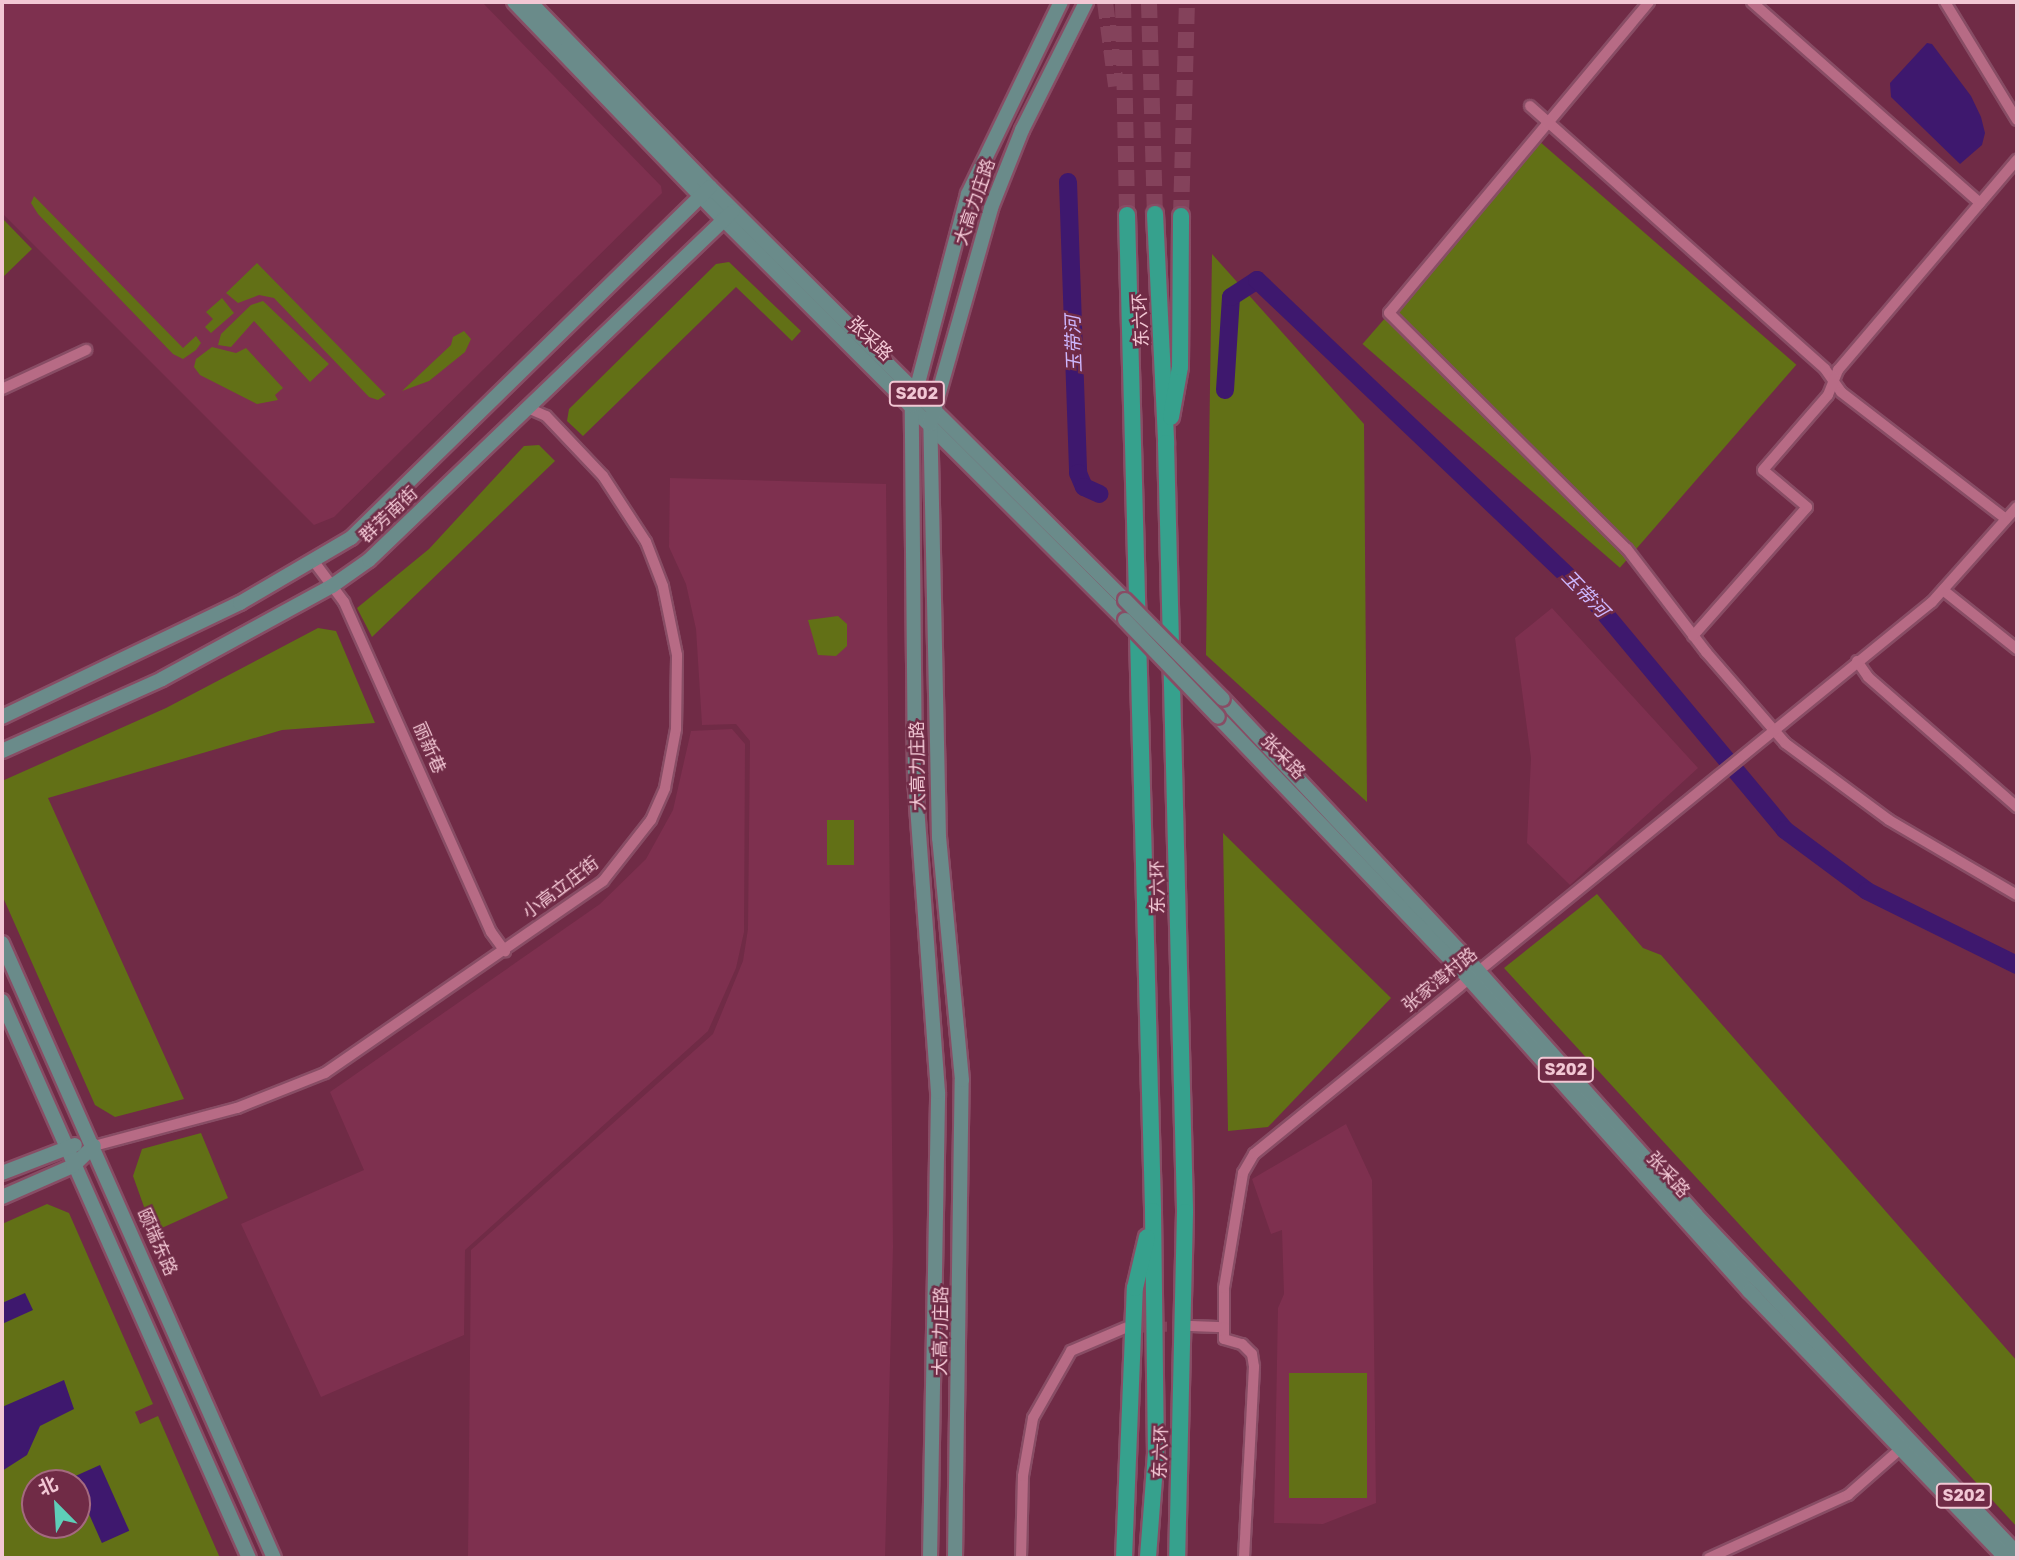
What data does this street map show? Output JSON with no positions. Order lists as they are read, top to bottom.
{
  "streets": {
    "highway": ["东六环"],
    "main road": [
      "大高力庄路",
      "张采路",
      "S202",
      "群芳南街",
      "颐瑞东路"
    ],
    "street": ["丽新巷", "小高立庄街", "张家湾村路"]
  },
  "crossings": [
    ["大高力庄路", "张采路"],
    ["张采路", "群芳南街"],
    ["张采路", "张家湾村路"],
    ["群芳南街", "丽新巷"],
    ["群芳南街", "小高立庄街"],
    ["丽新巷", "小高立庄街"],
    ["小高立庄街", "颐瑞东路"]
  ],
  "water": ["玉带河"],
  "north": "top left"
}
